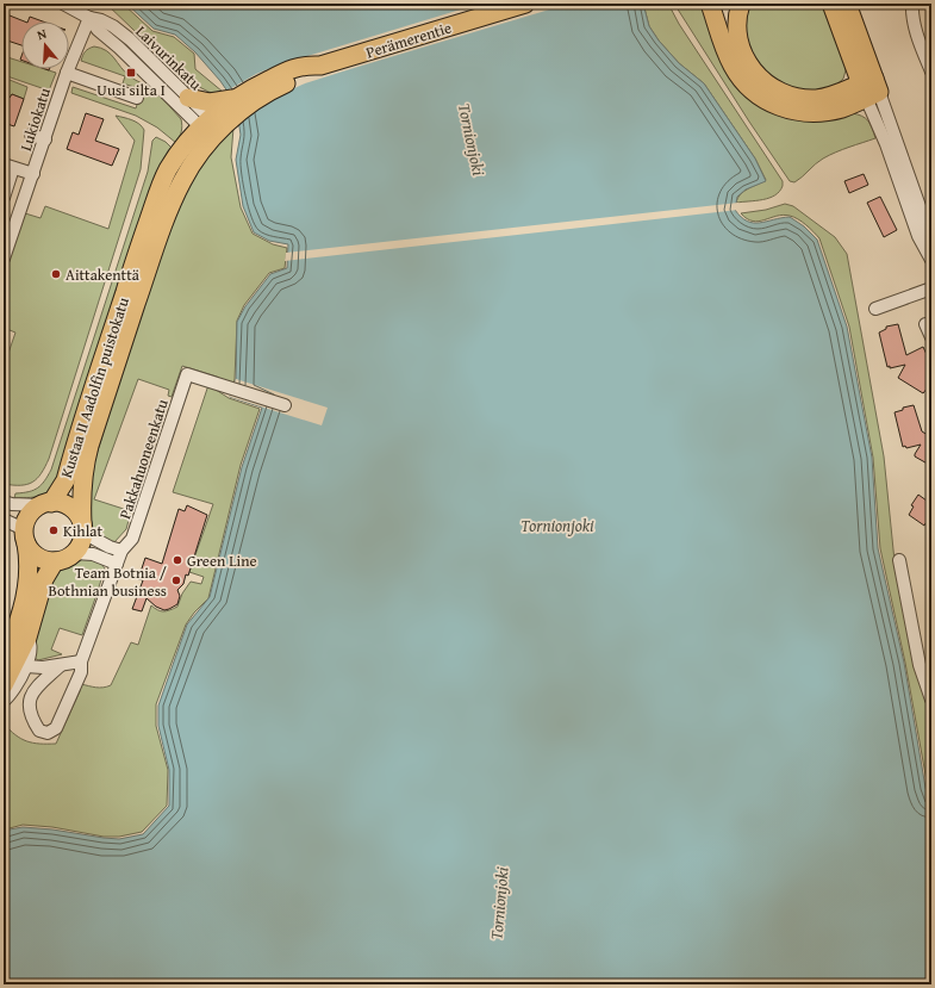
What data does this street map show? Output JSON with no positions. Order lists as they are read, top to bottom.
{
  "streets": {
    "highway": ["Perämerentie", "Kustaa II Aadolfin puistokatu"],
    "street": ["Laivurinkatu", "Lukiokatu", "Pakkahuoneenkatu"]
  },
  "crossings": [
    ["Perämerentie", "Laivurinkatu"],
    ["Perämerentie", "Kustaa II Aadolfin puistokatu"],
    ["Laivurinkatu", "Lukiokatu"],
    ["Laivurinkatu", "Kustaa II Aadolfin puistokatu"]
  ],
  "water": ["Tornionjoki"],
  "places": {
    "transit": ["Uusi silta I"],
    "other": [
      "Aittakenttä",
      "Kihlat",
      "Green Line",
      "Team Botnia / Bothnian business"
    ]
  },
  "north": "top"
}
